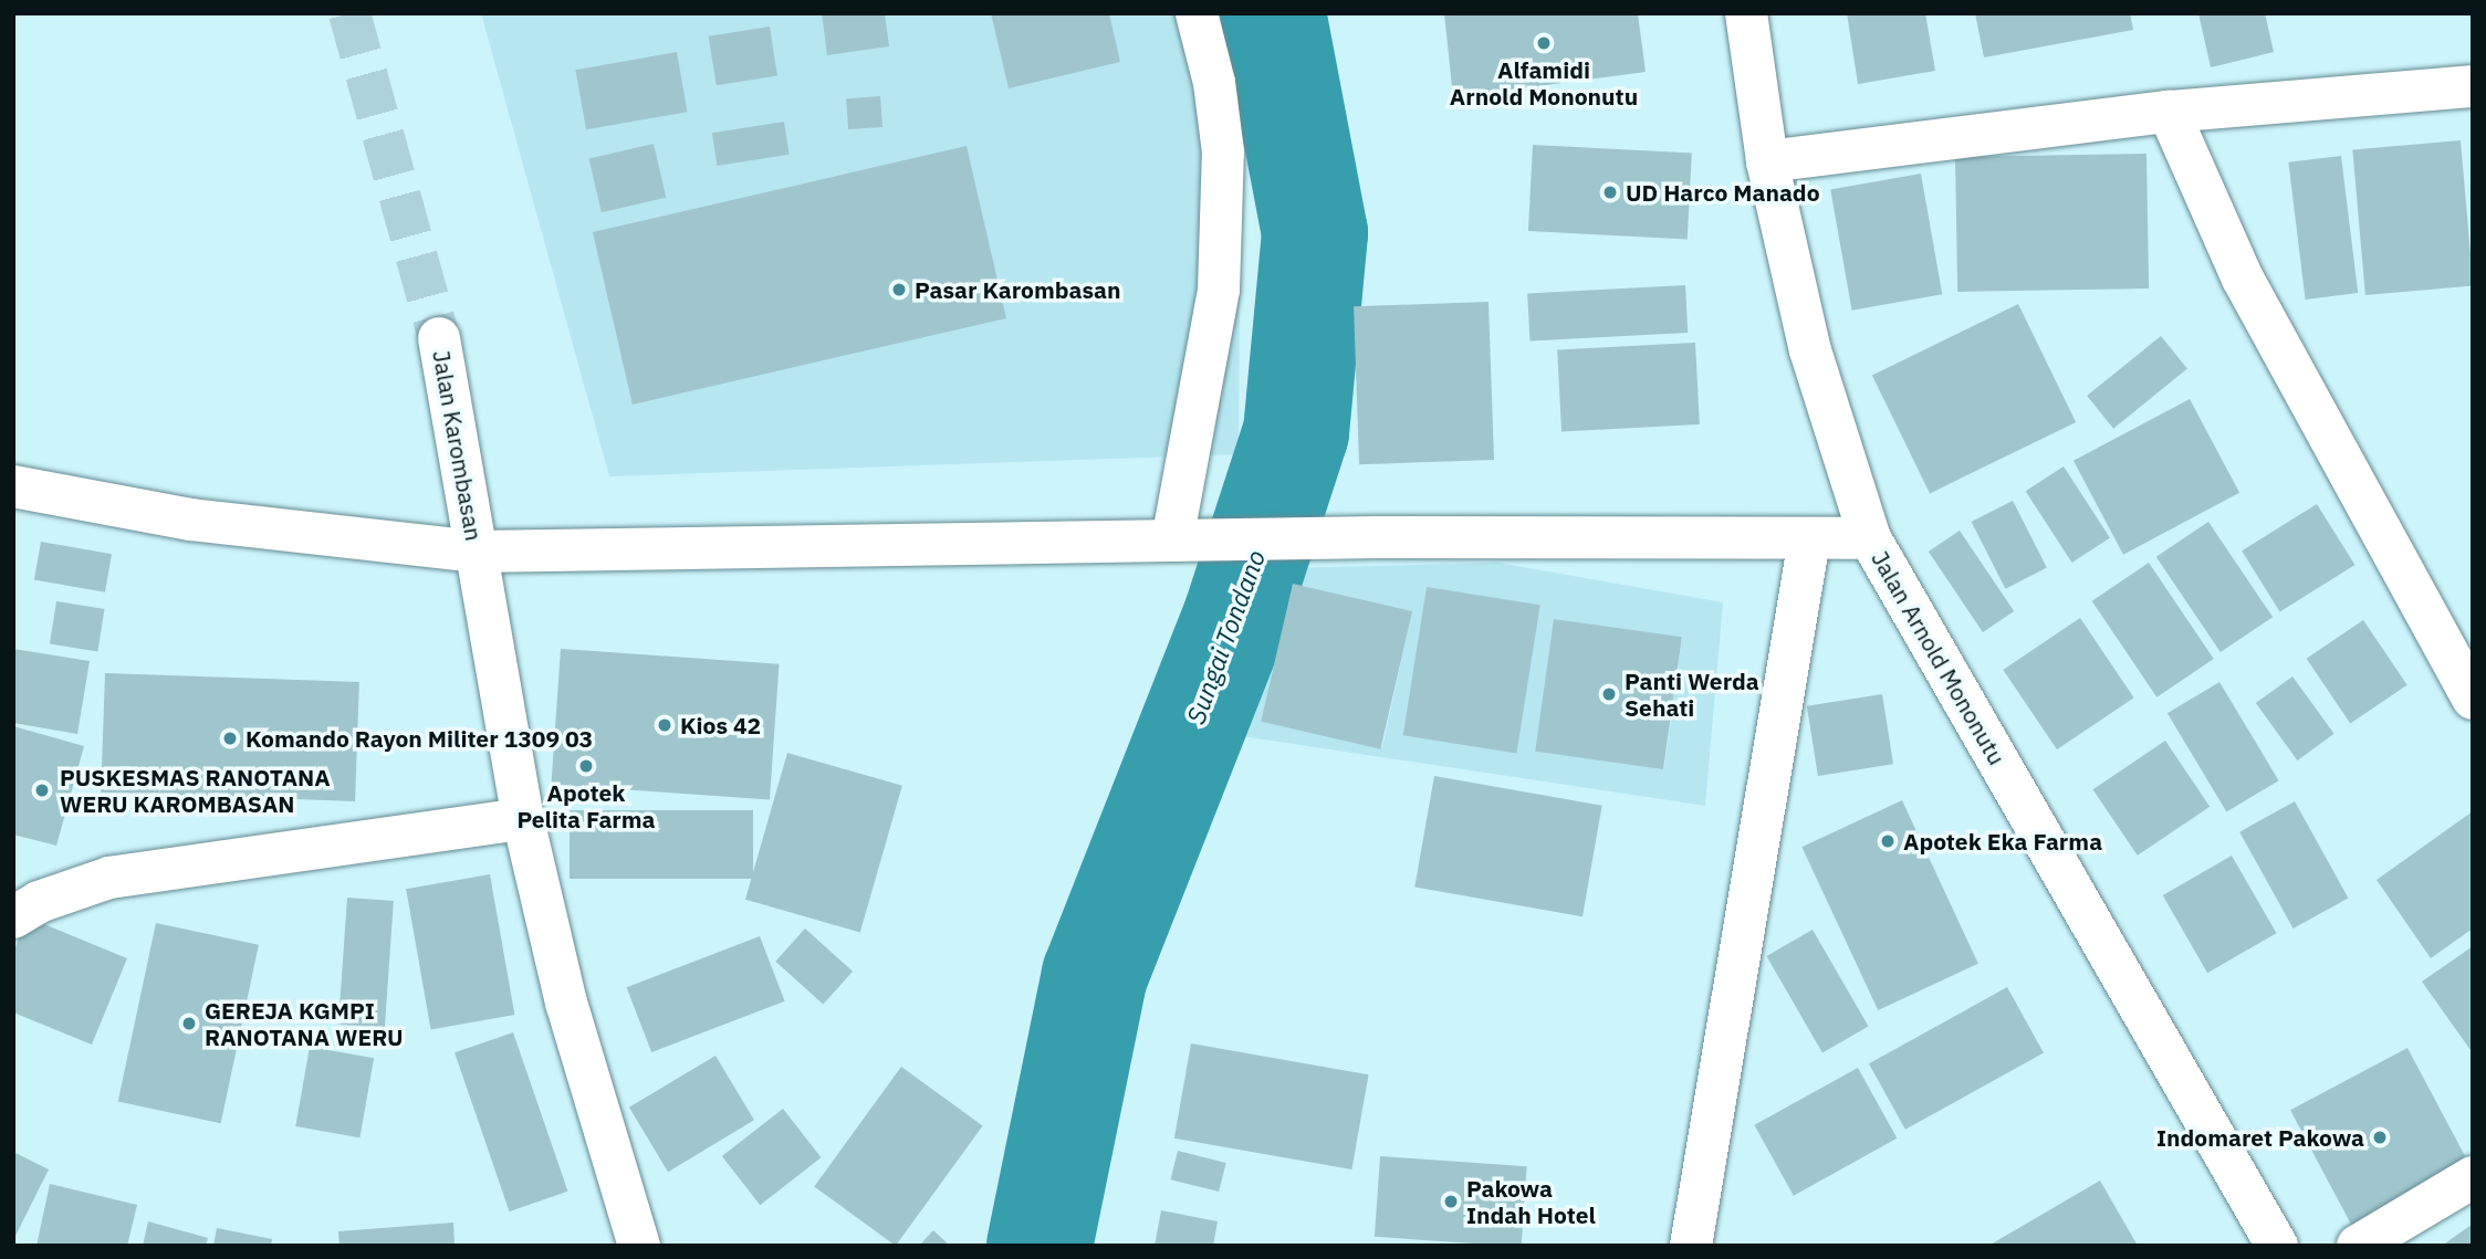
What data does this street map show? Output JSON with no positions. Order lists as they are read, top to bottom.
{
  "streets": {
    "street": ["Jalan Karombasan", "Jalan Arnold Mononutu"]
  },
  "water": ["Sungai Tondano"],
  "places": [
    "Alfamidi Arnold Mononutu",
    "UD Harco Manado",
    "Pasar Karombasan",
    "Panti Werda Sehati",
    "Kios 42",
    "Komando Rayon Militer 1309 03",
    "Apotek Pelita Farma",
    "PUSKESMAS RANOTANA WERU KAROMBASAN",
    "Apotek Eka Farma",
    "GEREJA KGMPI RANOTANA WERU",
    "Indomaret Pakowa",
    "Pakowa Indah Hotel"
  ]
}
